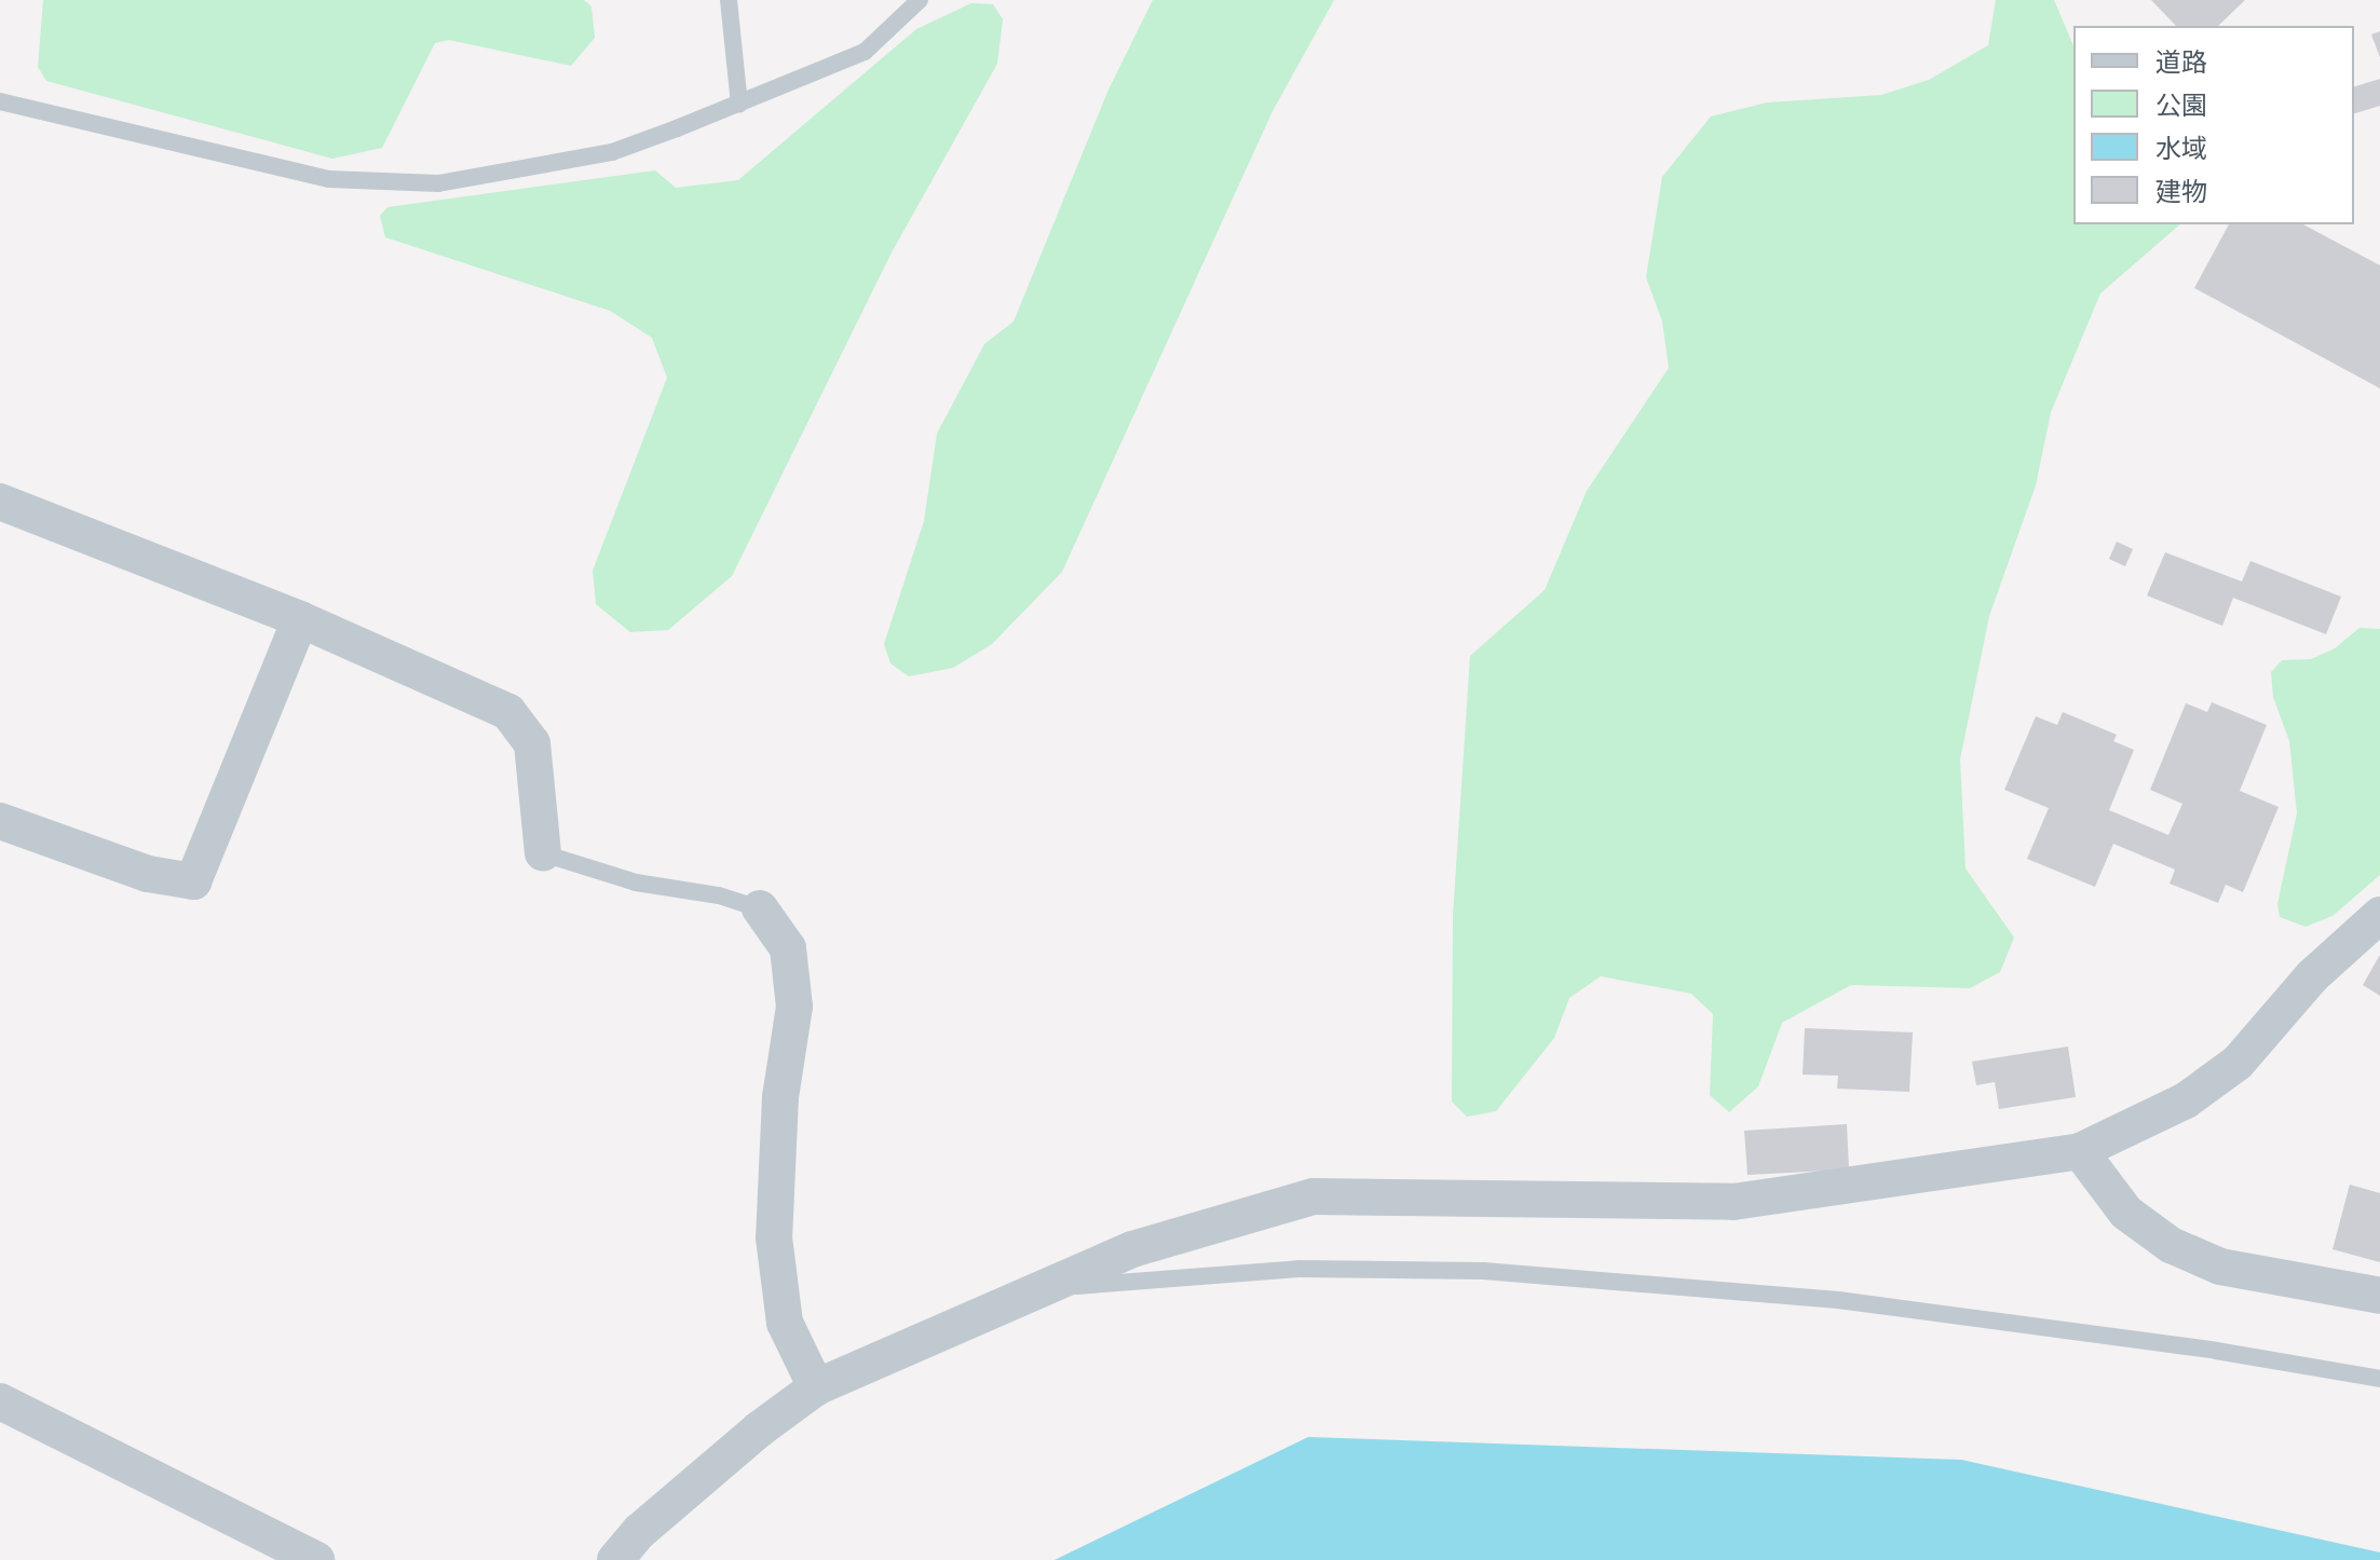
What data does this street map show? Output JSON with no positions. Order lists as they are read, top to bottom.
{
  "legend": [
    "道路",
    "公園",
    "水域",
    "建物"
  ]
}
